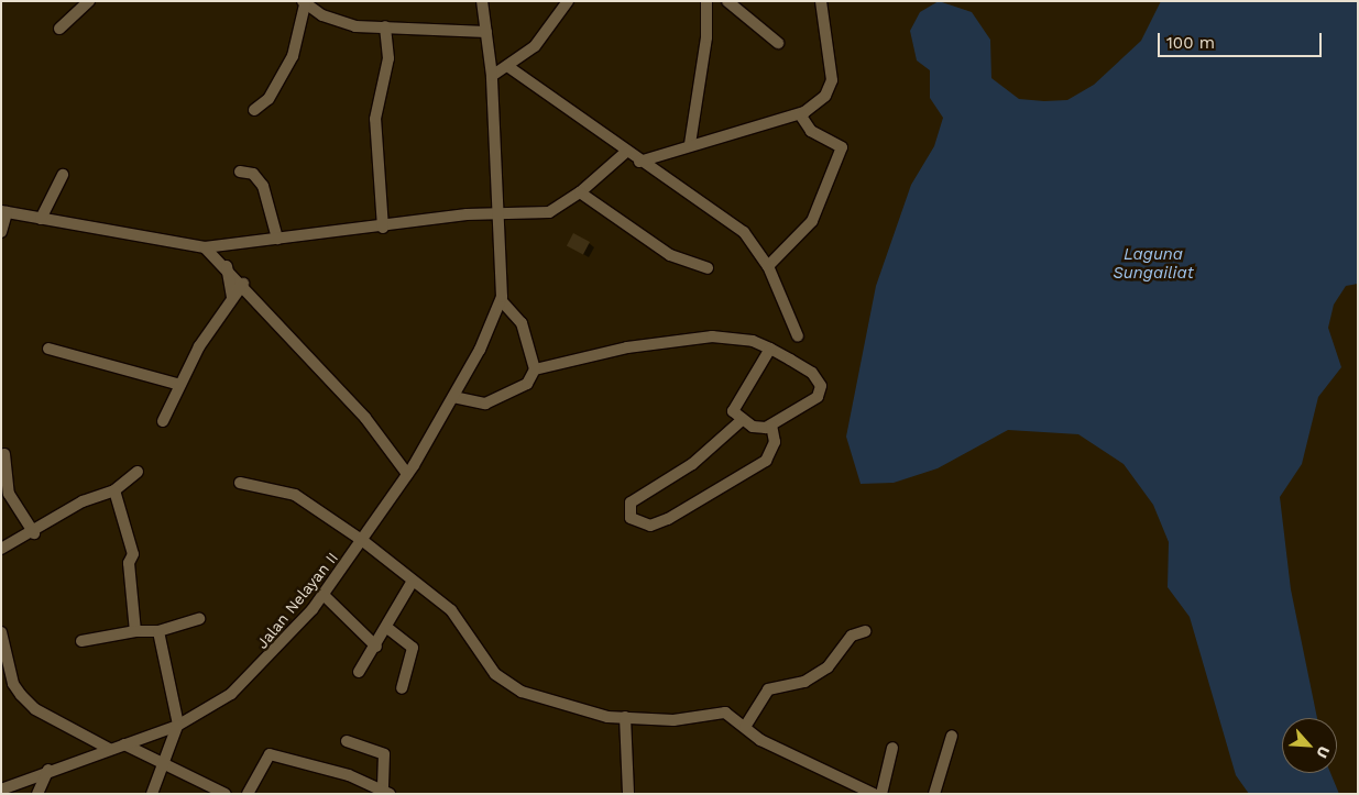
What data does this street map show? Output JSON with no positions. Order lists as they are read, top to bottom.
{
  "streets": {
    "street": ["Jalan Nelayan II"]
  },
  "water": ["Laguna Sungailiat"],
  "scale_bar": "100 m",
  "north": "bottom right"
}
